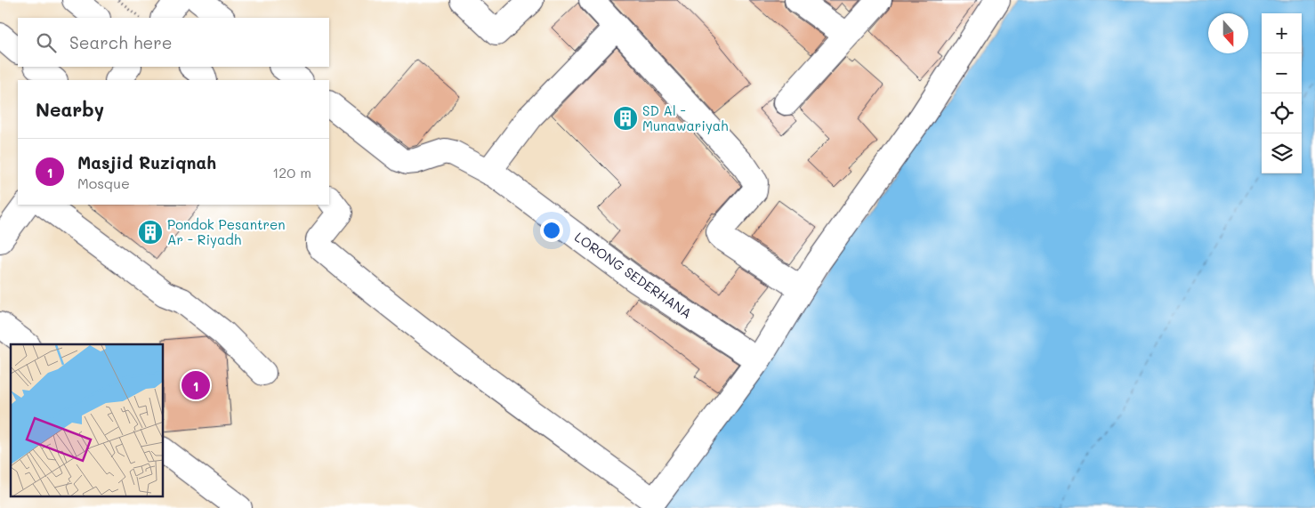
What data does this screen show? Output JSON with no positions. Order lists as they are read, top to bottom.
{
  "streets": {
    "street": ["LORONG SEDERHANA"]
  },
  "places": {
    "building": ["SD Al - Munawariyah", "Pondok Pesantren Ar - Riyadh"]
  },
  "north": "bottom",
  "page": {
    "map_buttons": ["+", "−"],
    "search": "Search here",
    "heading": "Nearby",
    "list": [
      {
        "mark": "1",
        "name": "Masjid Ruziqnah",
        "note": "Mosque",
        "value": "120 m"
      }
    ],
    "pins": "1"
  }
}
